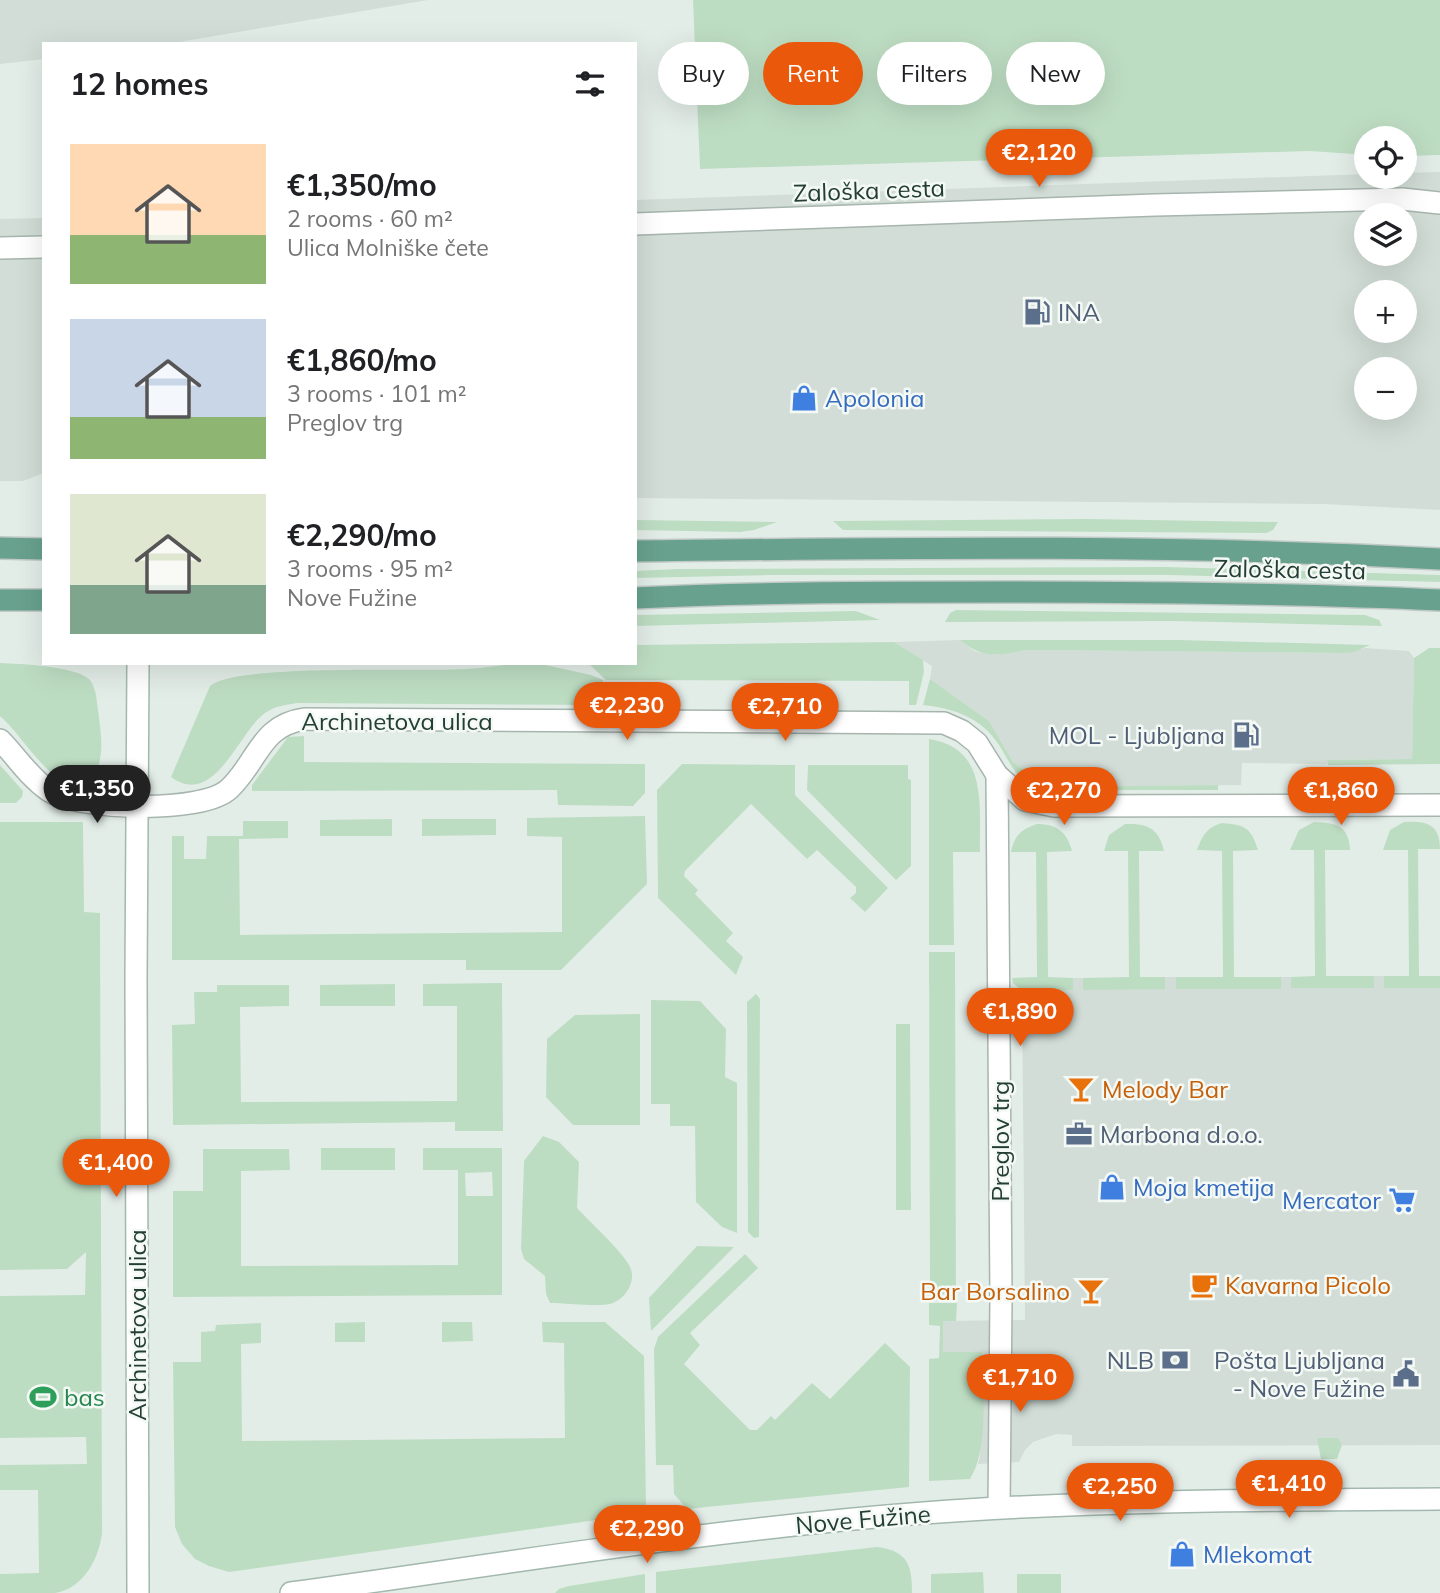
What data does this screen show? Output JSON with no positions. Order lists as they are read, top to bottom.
{
  "streets": {
    "main road": ["Zaloška cesta"],
    "street": ["Archinetova ulica", "Preglov trg", "Nove Fužine"]
  },
  "crossings": [
    ["Archinetova ulica", "Preglov trg"],
    ["Preglov trg", "Nove Fužine"]
  ],
  "places": {
    "fuel station": ["INA", "MOL - Ljubljana"],
    "shop": ["Apolonia", "Moja kmetija", "Mlekomat"],
    "bar": ["Melody Bar", "Bar Borsalino"],
    "office": ["Marbona d.o.o."],
    "supermarket": ["Mercator"],
    "cafe": ["Kavarna Picolo"],
    "bank": ["NLB"],
    "public building": ["Pošta Ljubljana - Nove Fužine"],
    "sports": ["bas"]
  },
  "page": {
    "chip": [
      "Buy",
      "Rent",
      "Filters",
      "New"
    ],
    "heading": "12 homes",
    "map_buttons": ["+", "−"],
    "list": [
      {
        "name": "€1,350/mo",
        "note": "2 rooms · 60 m² · Ulica Molniške čete"
      },
      {
        "name": "€1,860/mo",
        "note": "3 rooms · 101 m² · Preglov trg"
      },
      {
        "name": "€2,290/mo",
        "note": "3 rooms · 95 m² · Nove Fužine"
      }
    ],
    "price": [
      "€2,120",
      "€2,230",
      "€2,710",
      "€1,350",
      "€2,270",
      "€1,860",
      "€1,890",
      "€1,400",
      "€1,710",
      "€1,410",
      "€2,250",
      "€2,290"
    ]
  }
}
